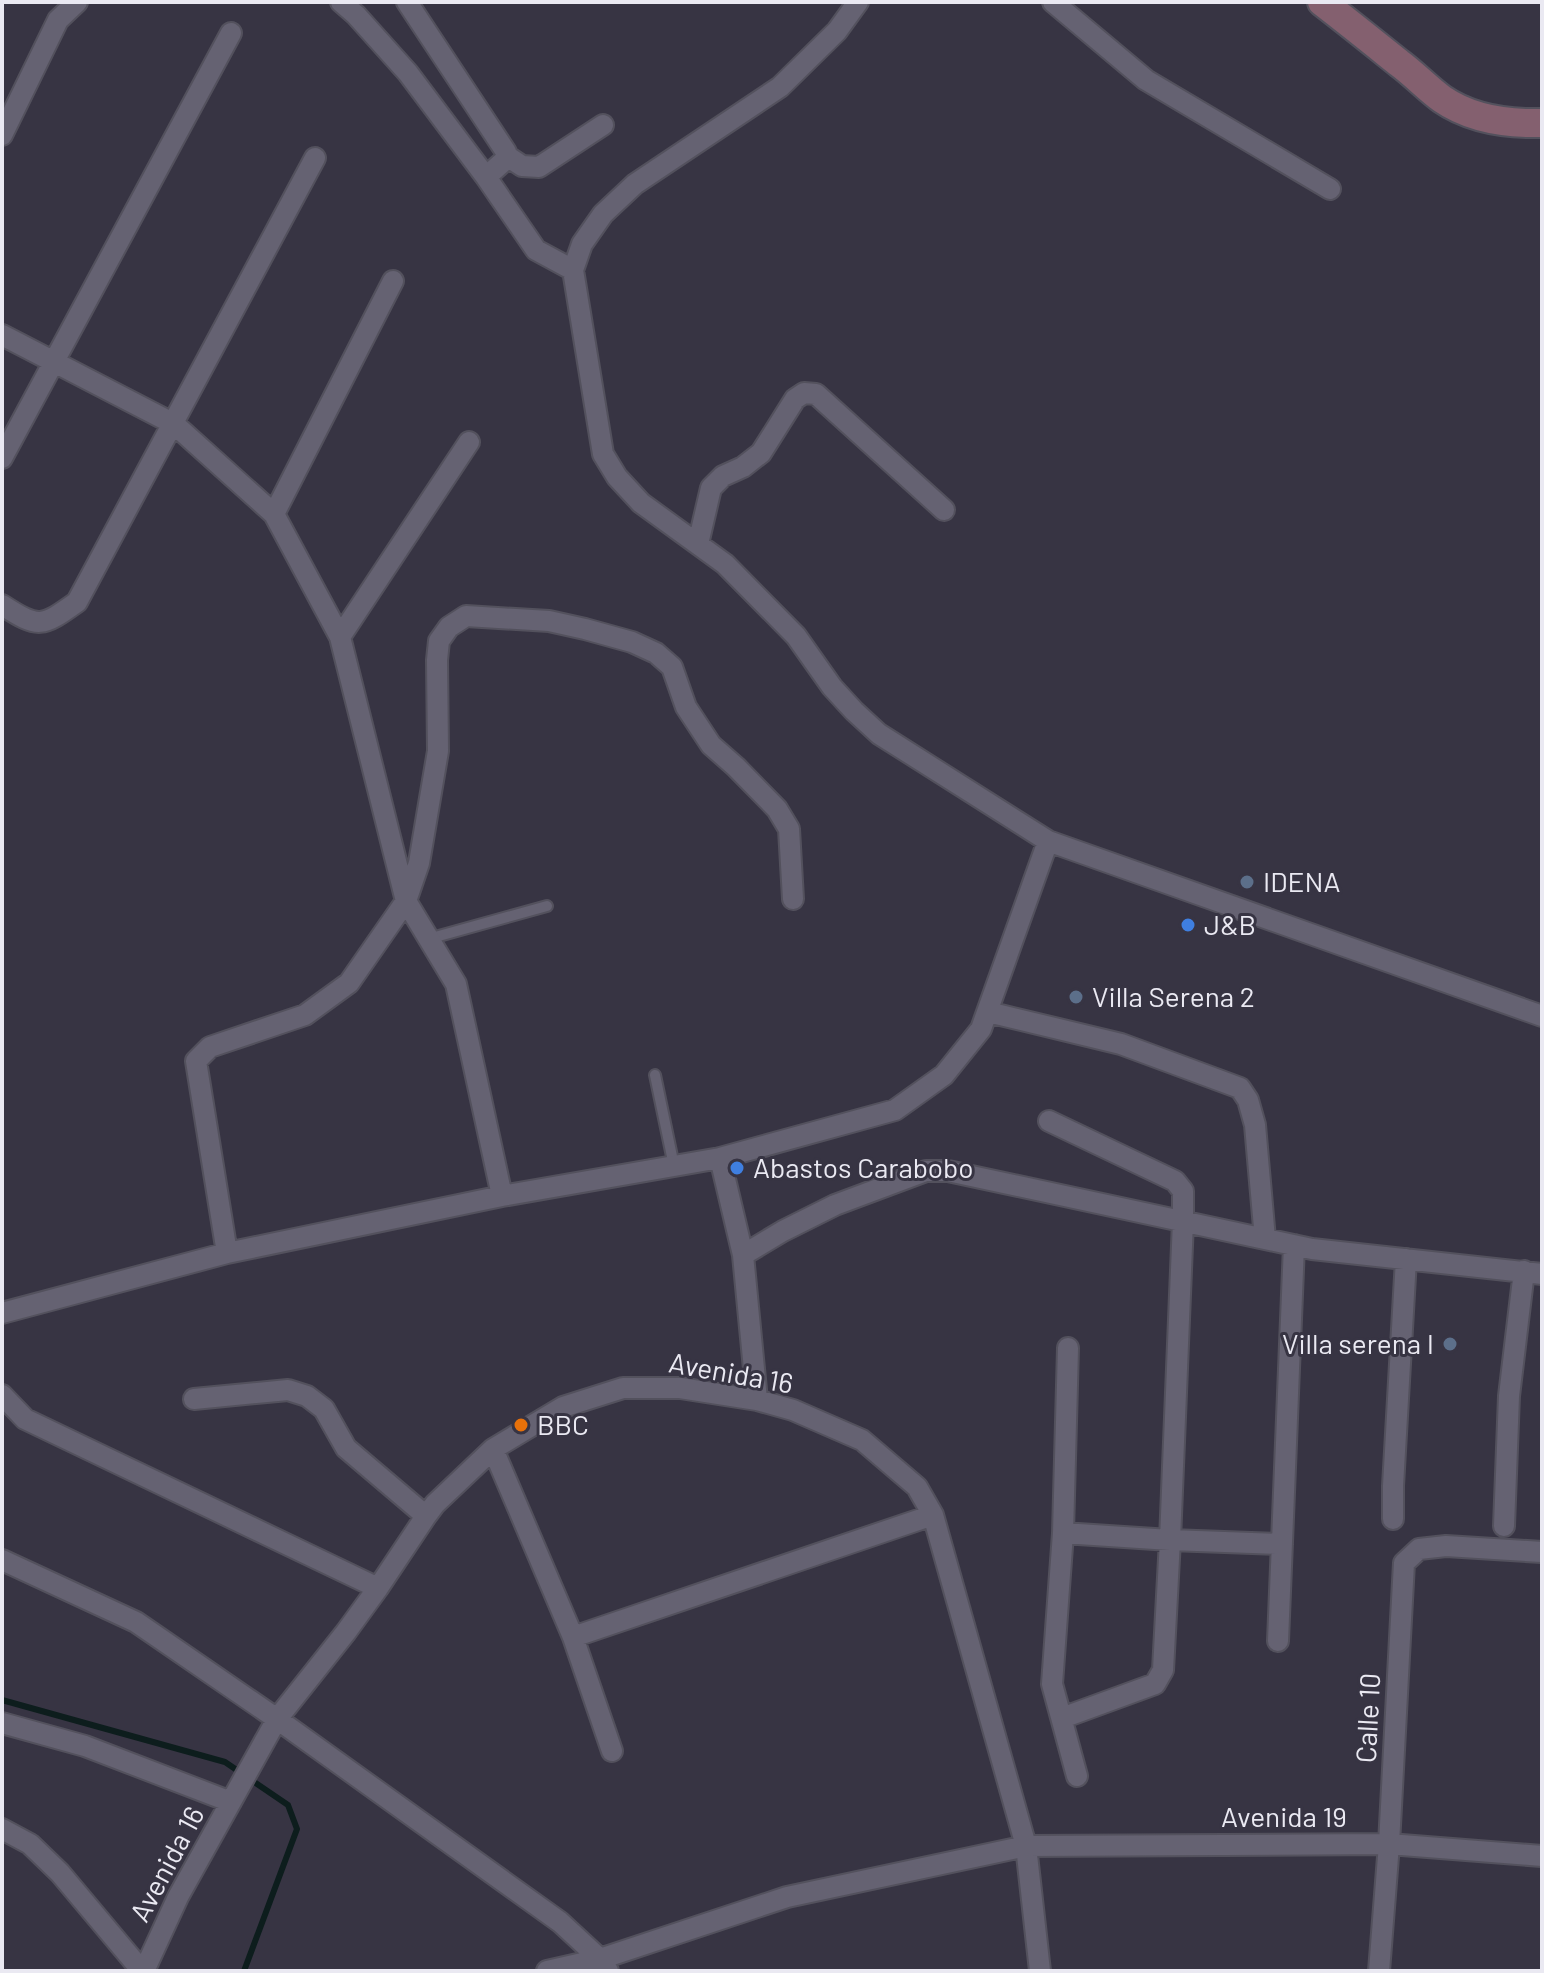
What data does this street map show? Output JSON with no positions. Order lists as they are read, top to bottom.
{
  "streets": {
    "street": ["Avenida 16", "Calle 10", "Avenida 19"]
  },
  "crossings": [
    ["Avenida 16", "Avenida 19"],
    ["Calle 10", "Avenida 19"]
  ],
  "places": [
    "IDENA",
    "J&B",
    "Villa Serena 2",
    "Abastos Carabobo",
    "Villa serena I",
    "BBC"
  ]
}
